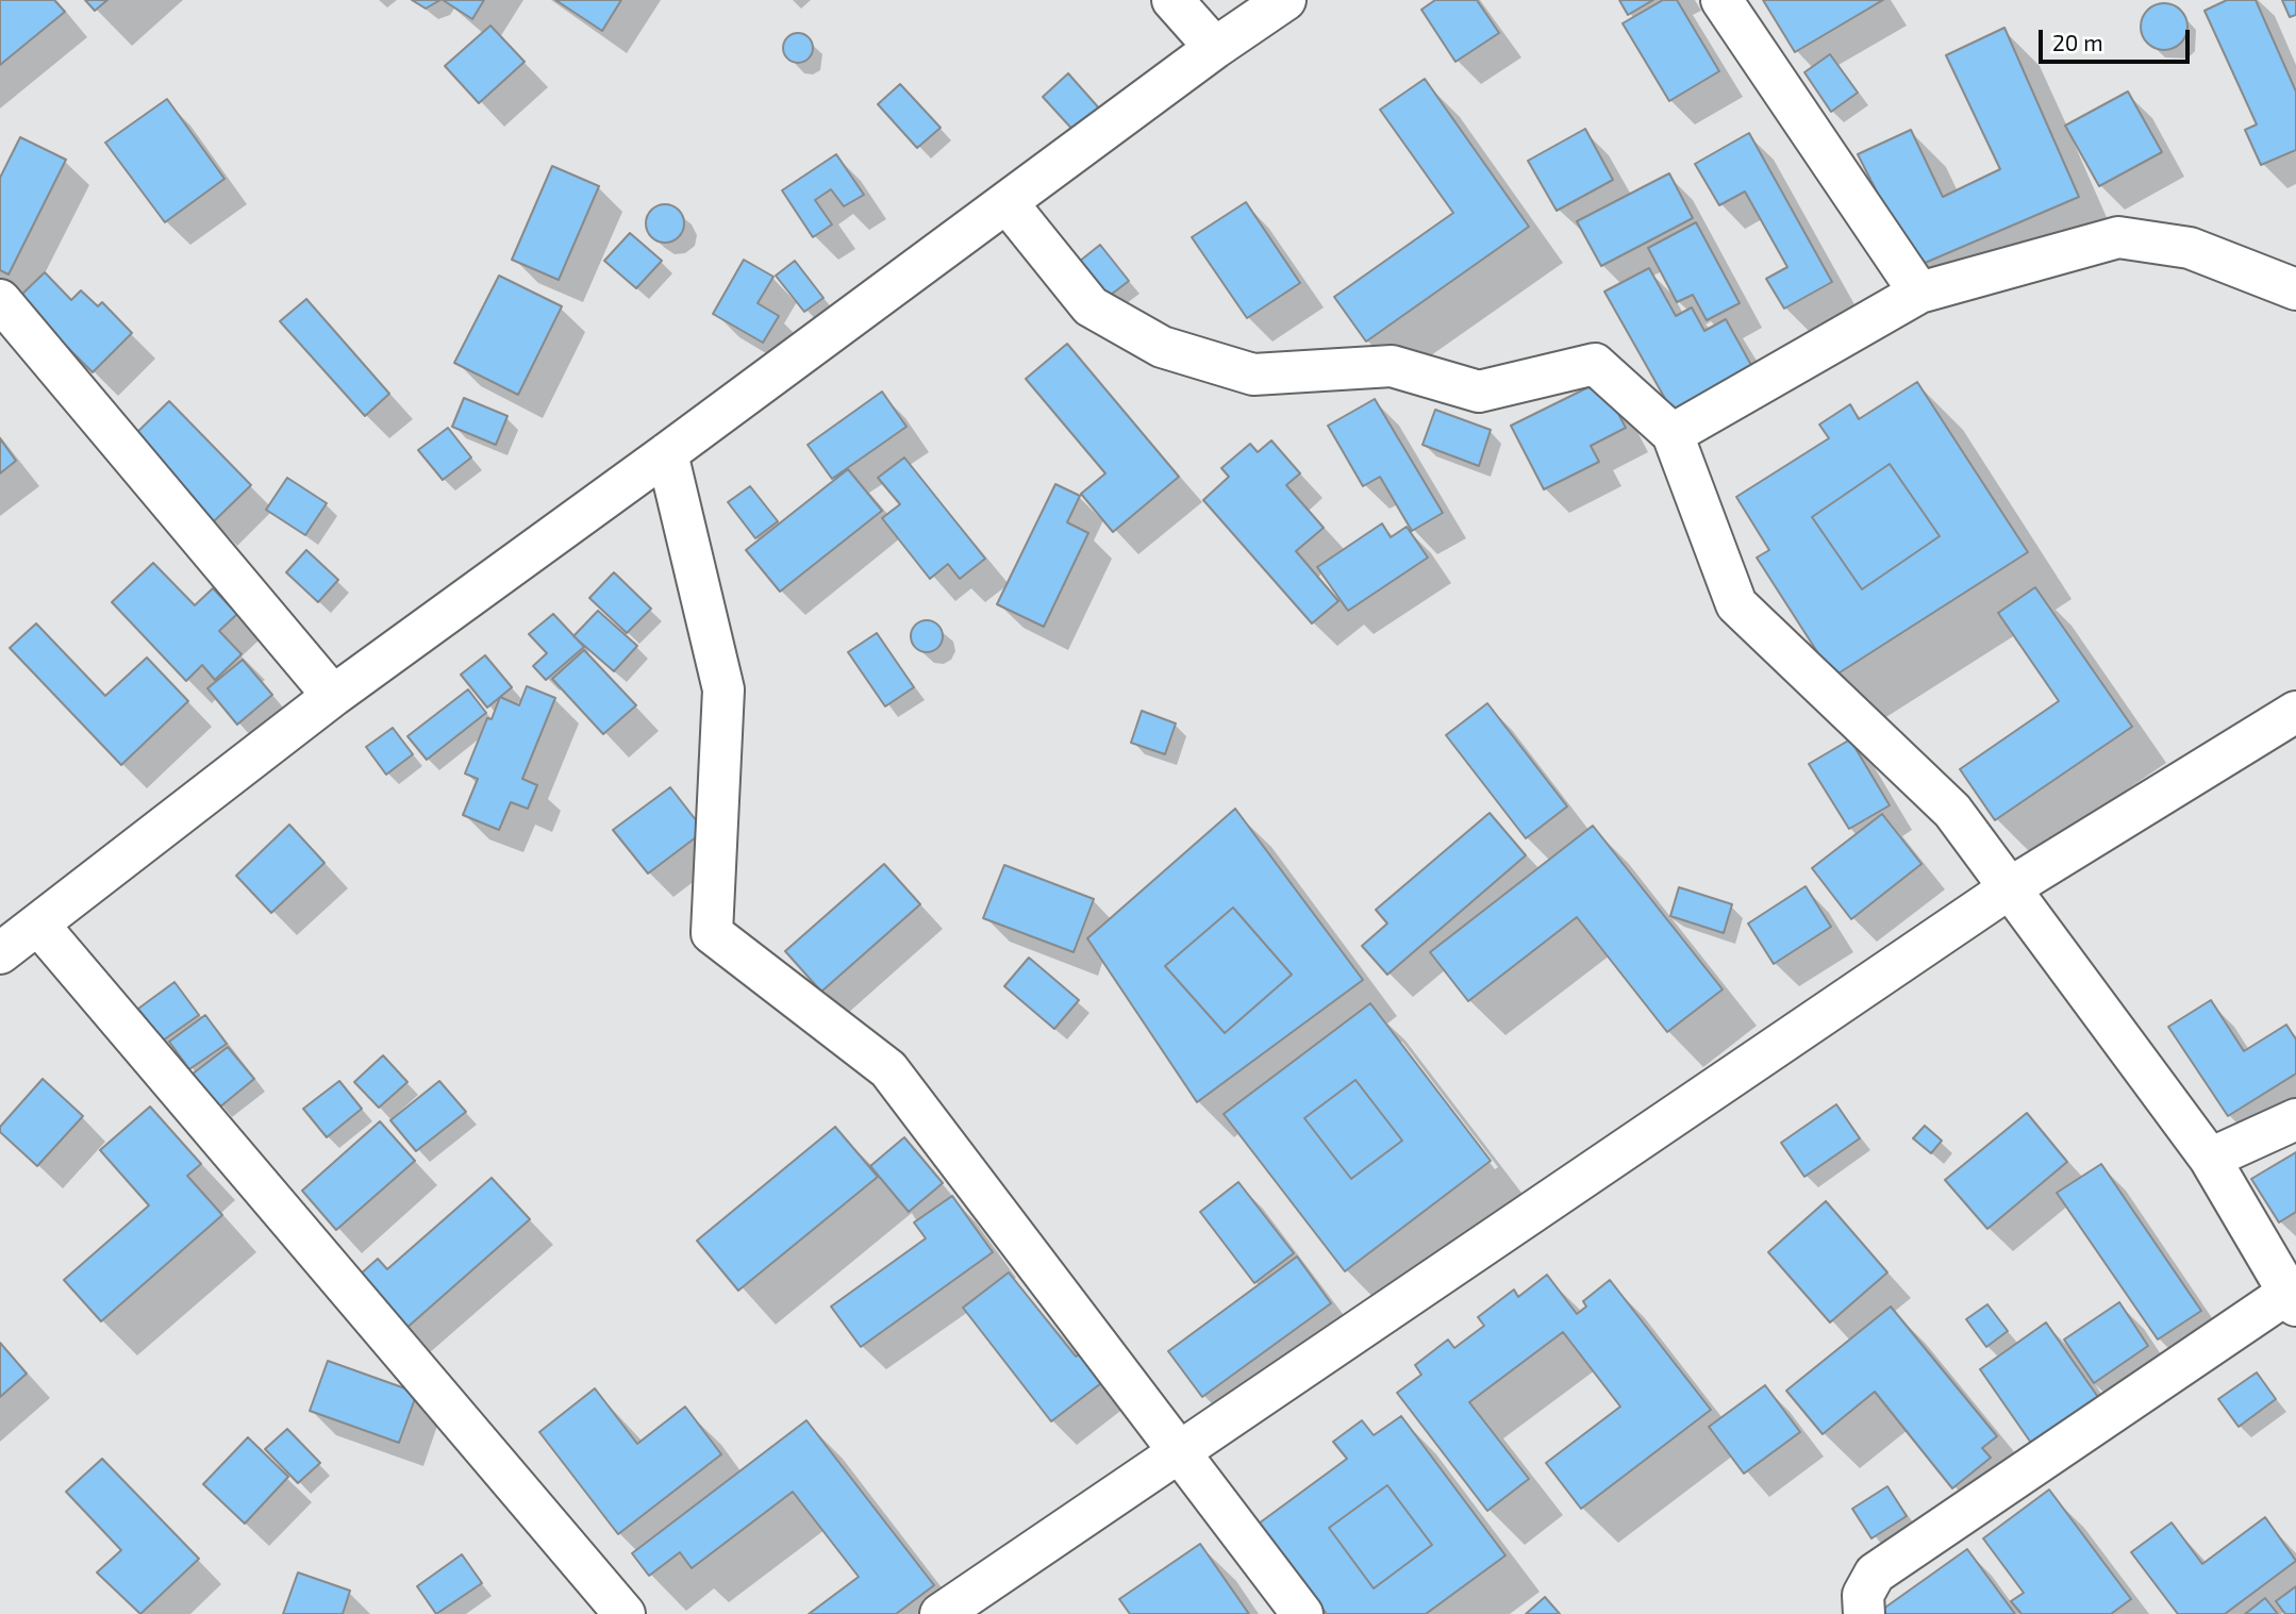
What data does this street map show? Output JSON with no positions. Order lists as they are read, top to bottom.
{
  "scale_bar": "20 m"
}
